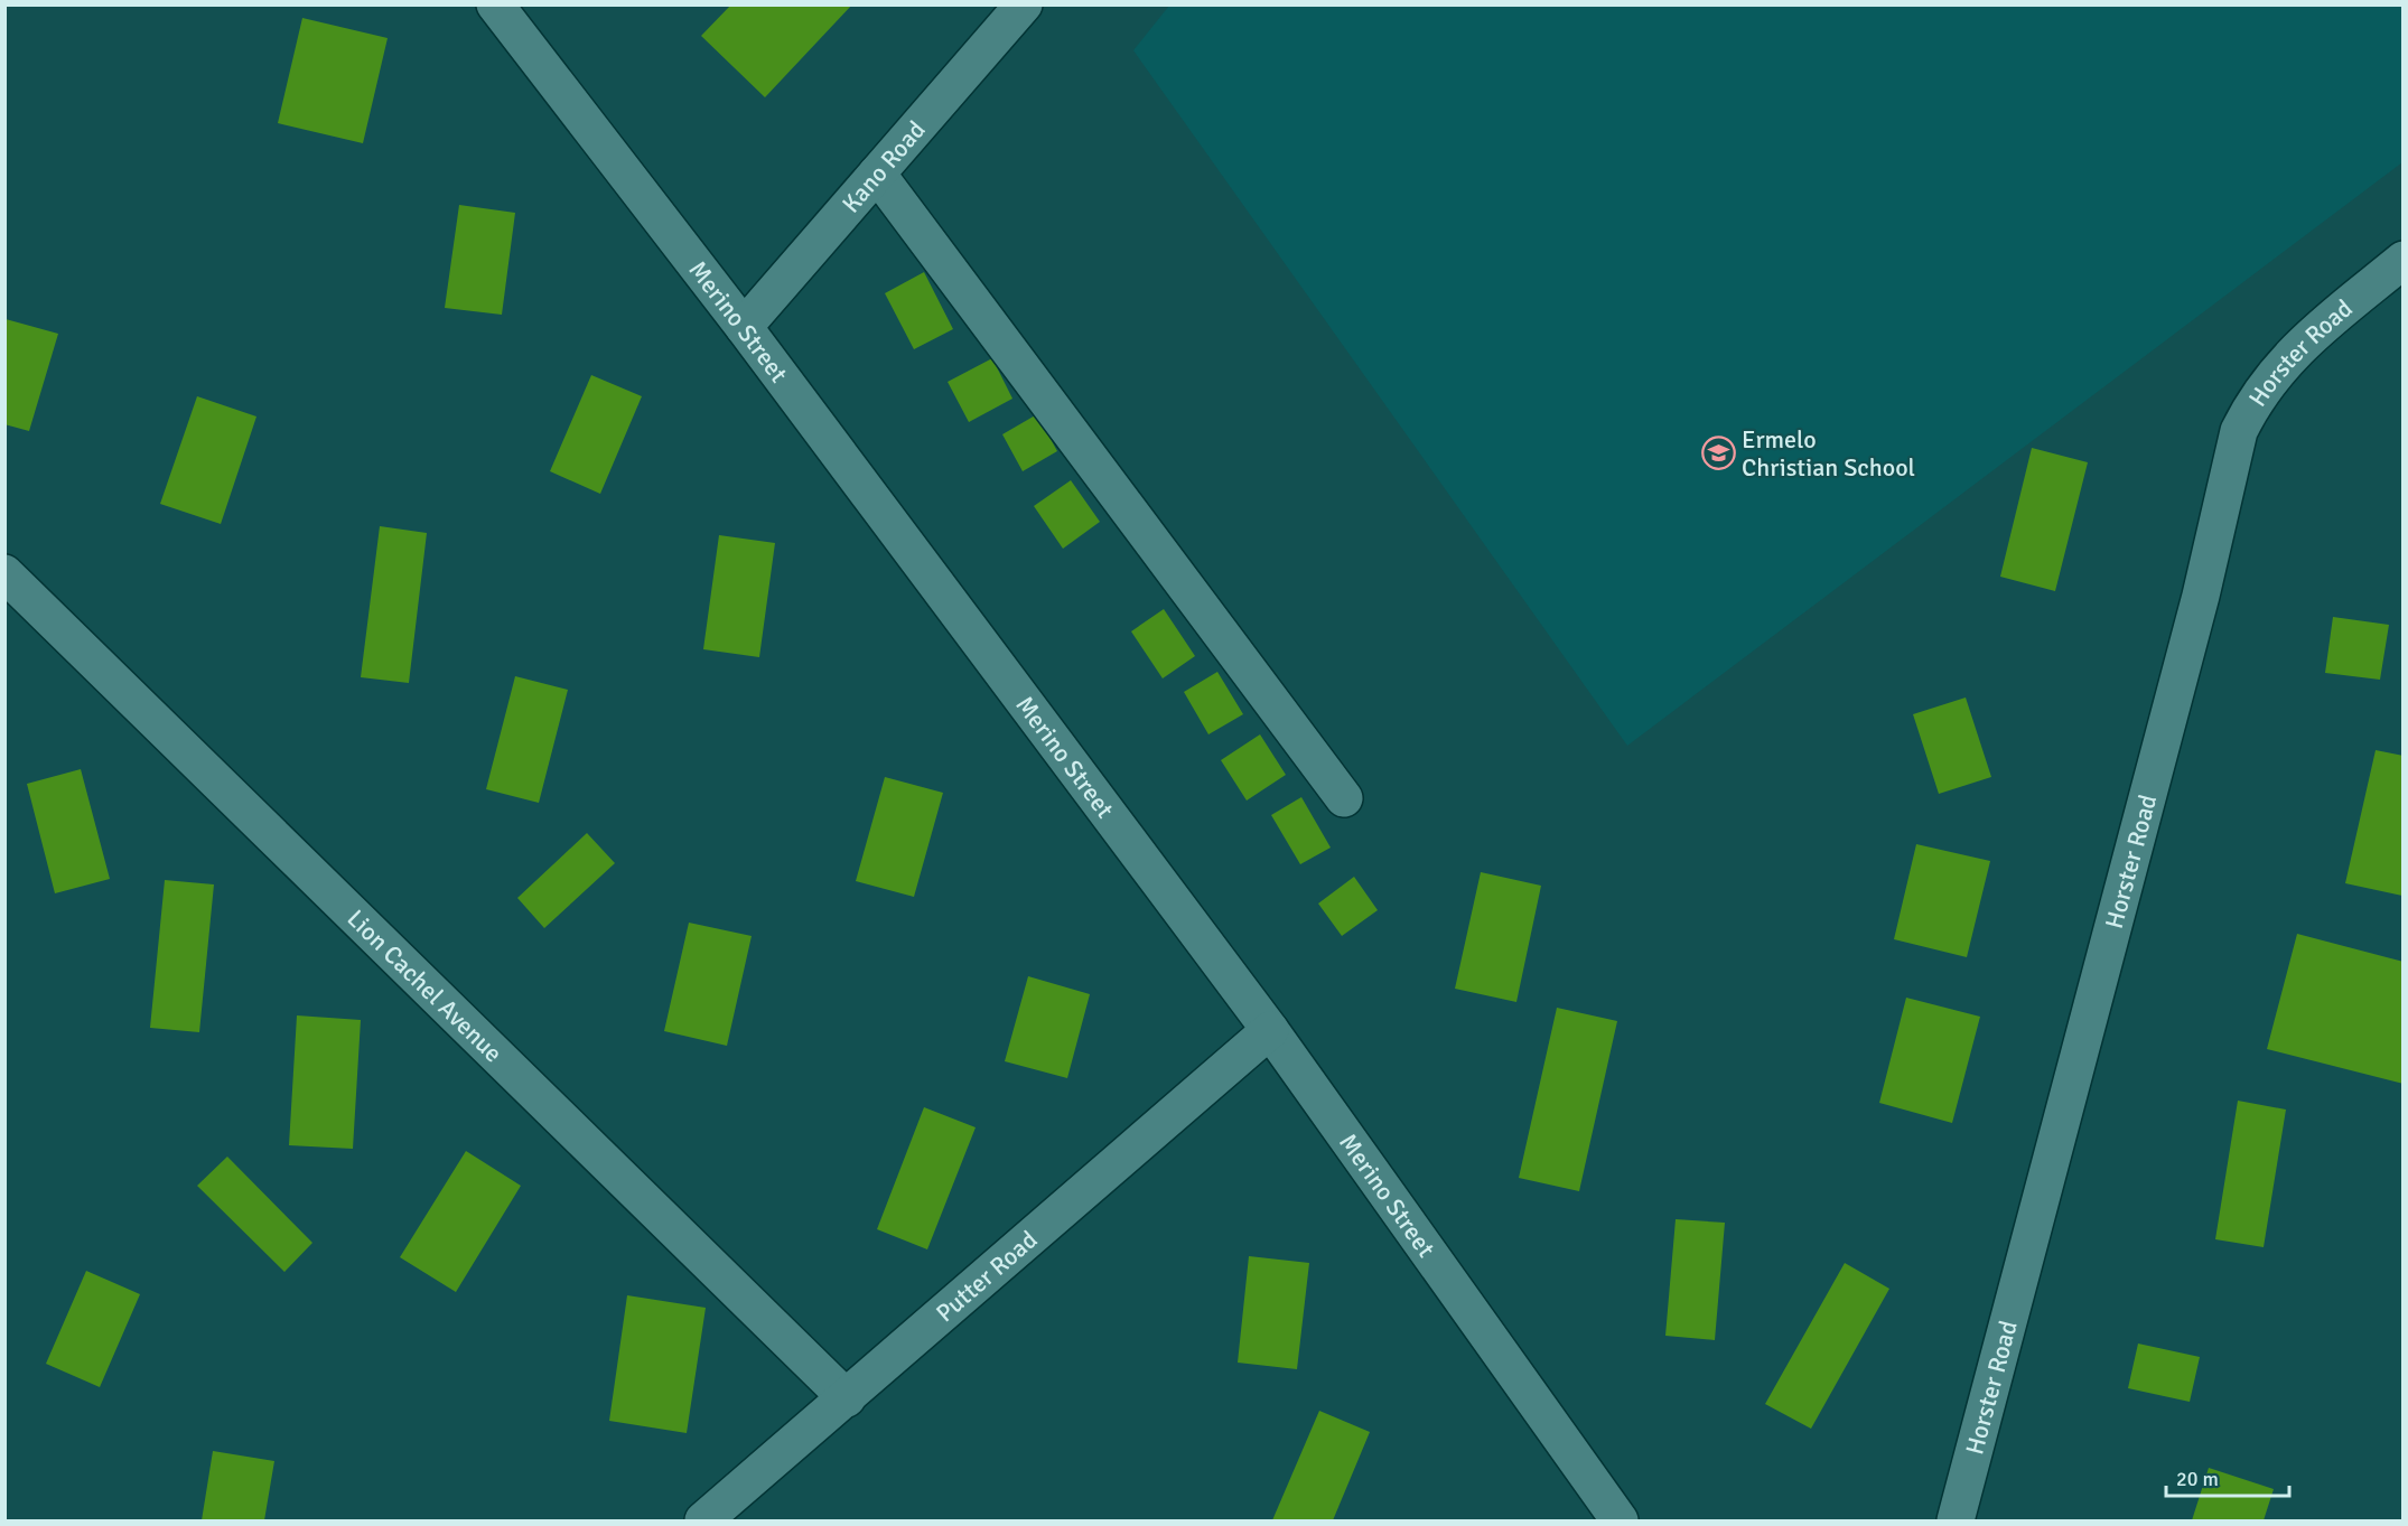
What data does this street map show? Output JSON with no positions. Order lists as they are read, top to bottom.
{
  "streets": {
    "street": [
      "Kano Road",
      "Merino Street",
      "Horster Road",
      "Lion Cachel Avenue",
      "Putter Road"
    ]
  },
  "crossings": [
    ["Kano Road", "Merino Street"],
    ["Merino Street", "Putter Road"],
    ["Lion Cachel Avenue", "Putter Road"]
  ],
  "places": {
    "school or university": ["Ermelo Christian School"]
  },
  "scale_bar": "20 m"
}
